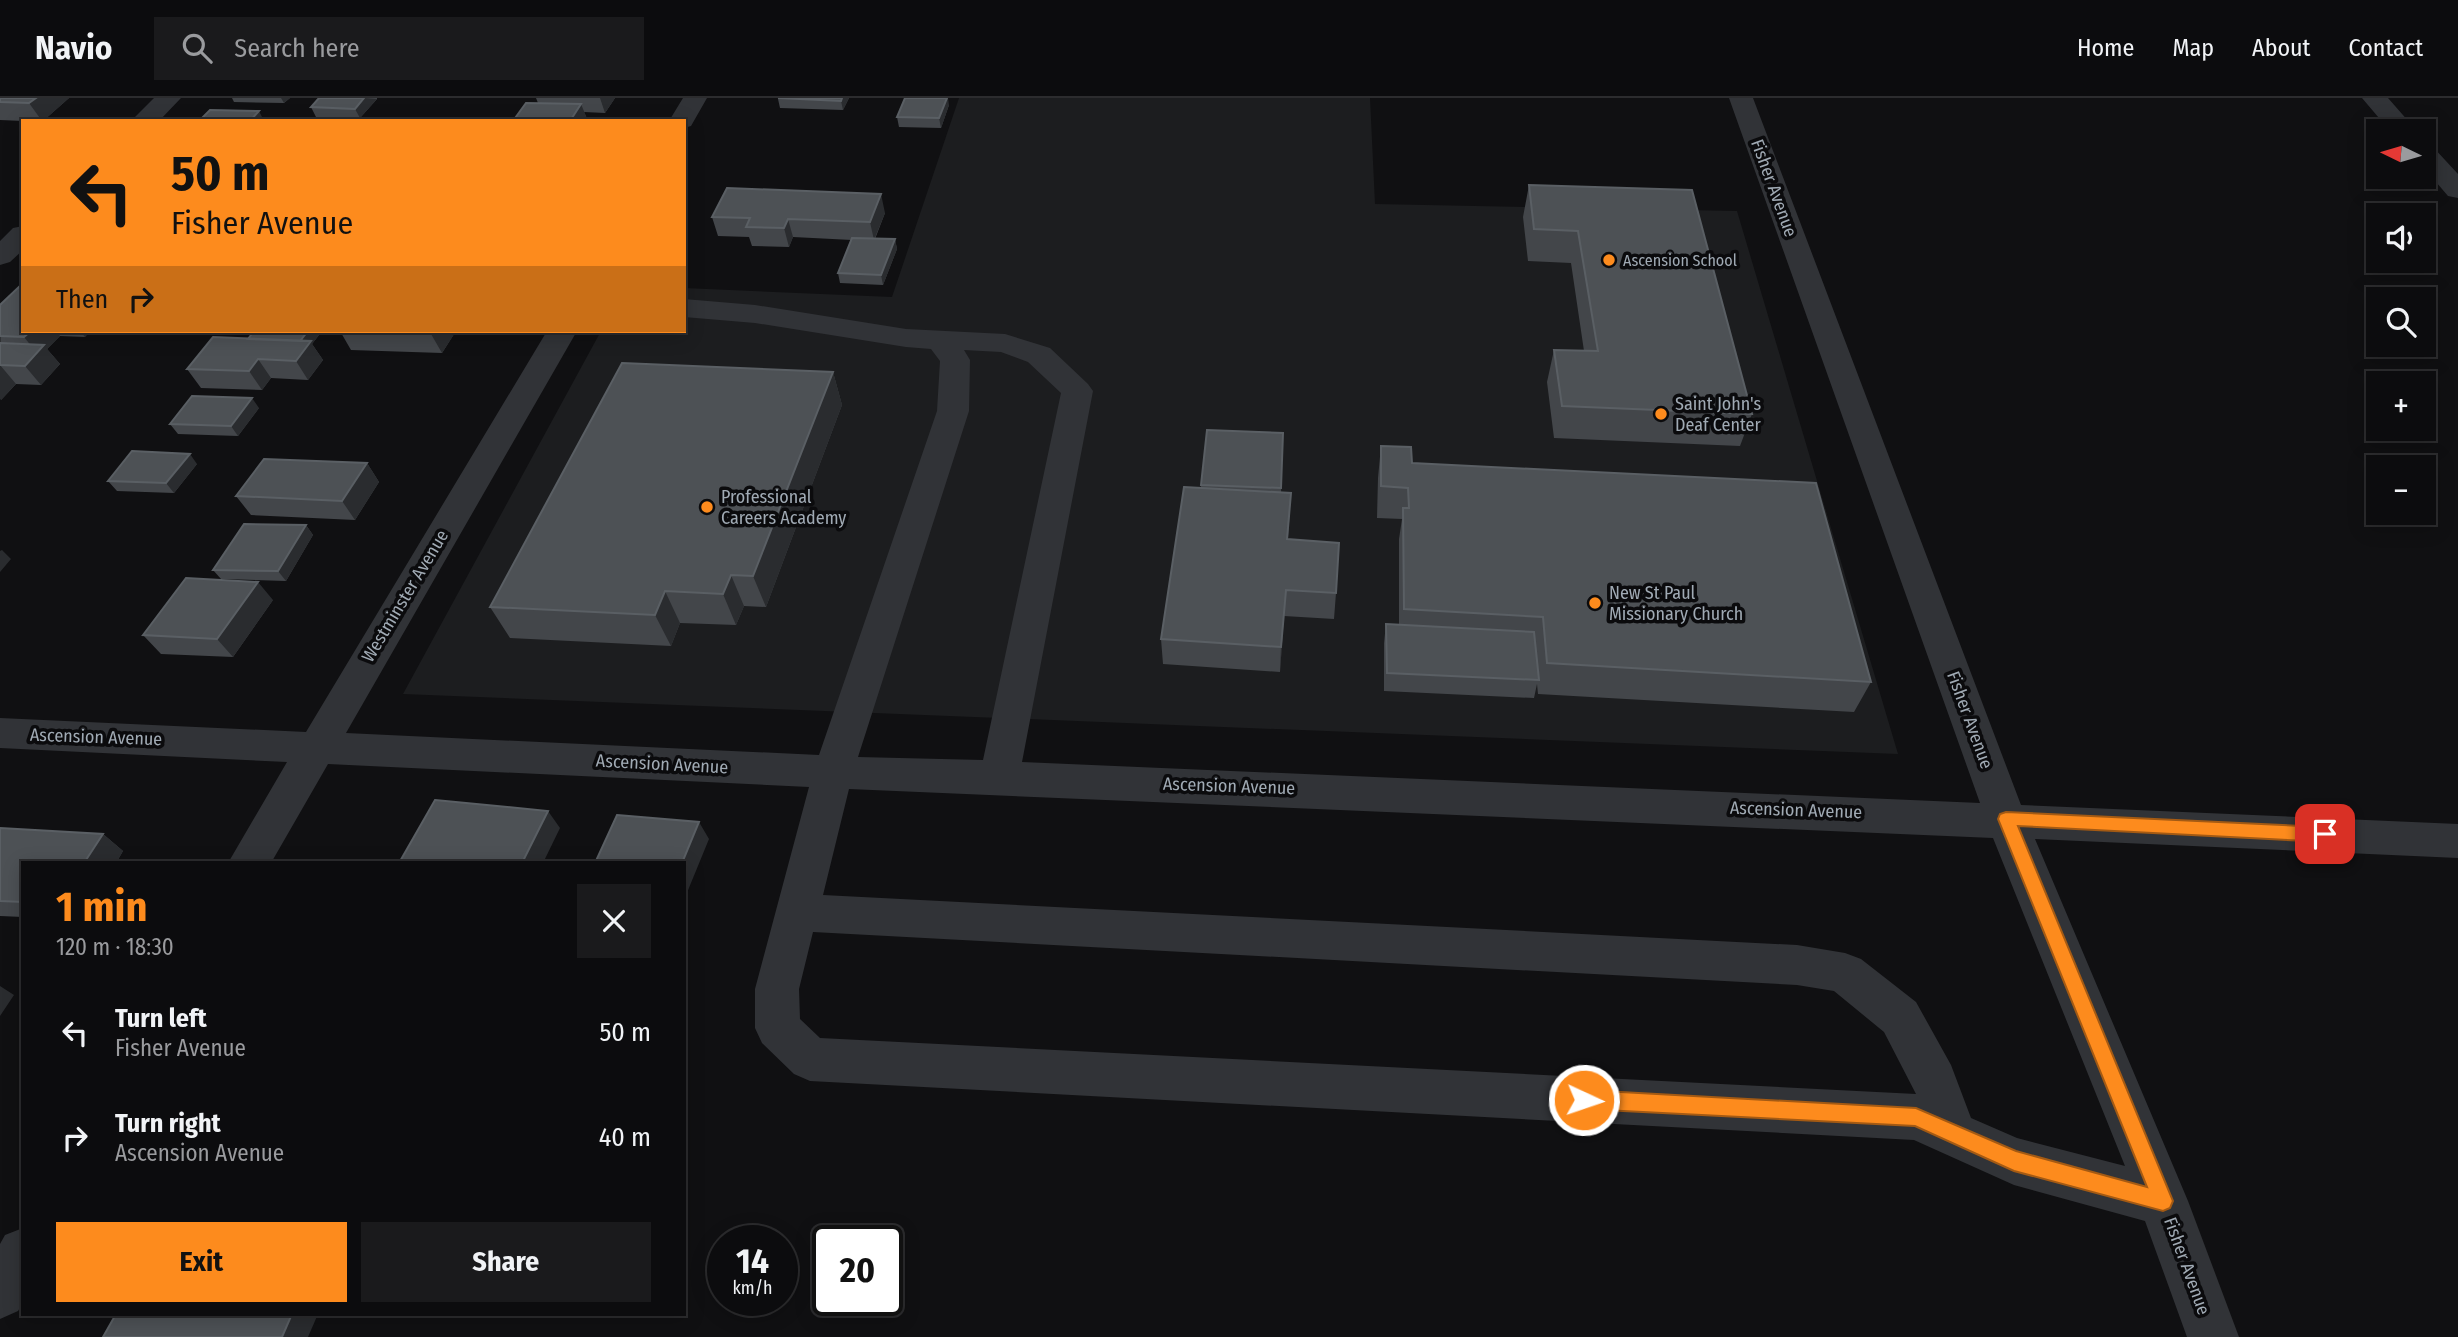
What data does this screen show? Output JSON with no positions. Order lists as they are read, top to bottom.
{
  "streets": {
    "street": ["Fisher Avenue", "Westminster Avenue", "Ascension Avenue"]
  },
  "crossings": [
    ["Fisher Avenue", "Ascension Avenue"],
    ["Westminster Avenue", "Ascension Avenue"]
  ],
  "places": [
    "Ascension School",
    "Saint John's Deaf Center",
    "Professional Careers Academy",
    "New St Paul Missionary Church"
  ],
  "north": "left",
  "page": {
    "header": "Navio",
    "search": "Search here",
    "nav": [
      "Home",
      "Map",
      "About",
      "Contact"
    ],
    "map_buttons": ["+", "−"],
    "turn": ["50 m", "Fisher Avenue"],
    "then": "Then",
    "heading": ["1 min", "120 m · 18:30"],
    "list": [
      {
        "name": "Turn left",
        "note": "Fisher Avenue",
        "value": "50 m"
      },
      {
        "name": "Turn right",
        "note": "Ascension Avenue",
        "value": "40 m"
      }
    ],
    "buttons": ["Exit", "Share"],
    "speed": "14 km/h",
    "limit": "20"
  }
}
